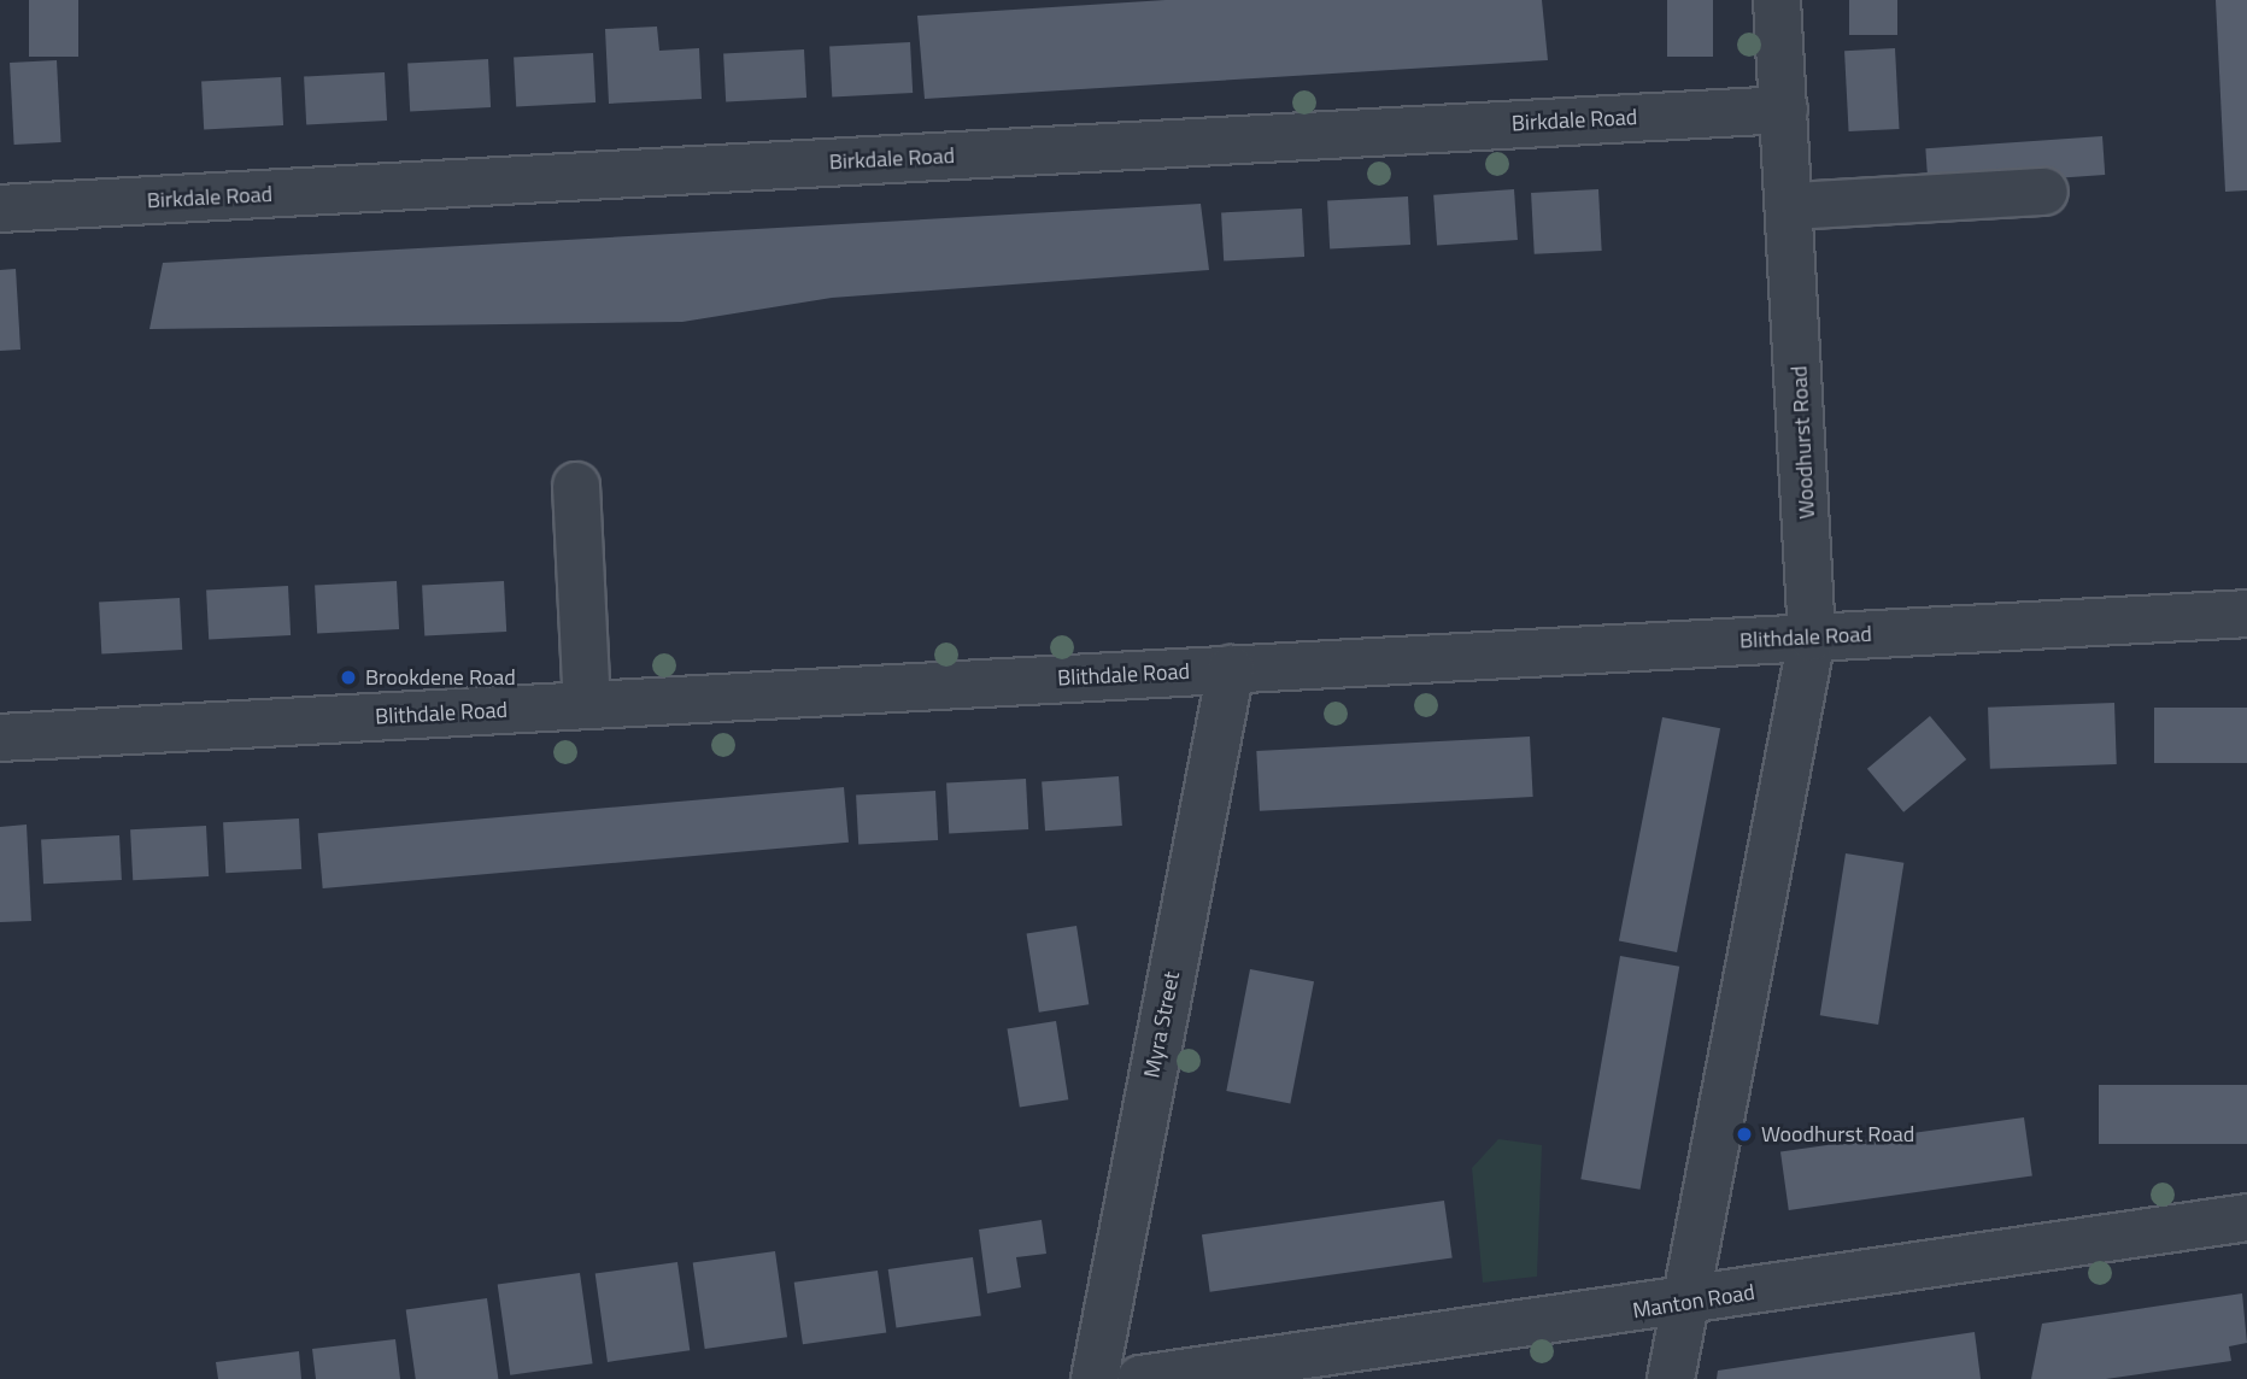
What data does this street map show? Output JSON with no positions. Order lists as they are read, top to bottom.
{
  "streets": {
    "street": [
      "Birkdale Road",
      "Woodhurst Road",
      "Blithdale Road",
      "Myra Street",
      "Manton Road"
    ]
  },
  "crossings": [
    ["Birkdale Road", "Woodhurst Road"],
    ["Woodhurst Road", "Blithdale Road"],
    ["Woodhurst Road", "Manton Road"],
    ["Blithdale Road", "Myra Street"]
  ],
  "places": ["Brookdene Road", "Woodhurst Road"]
}
